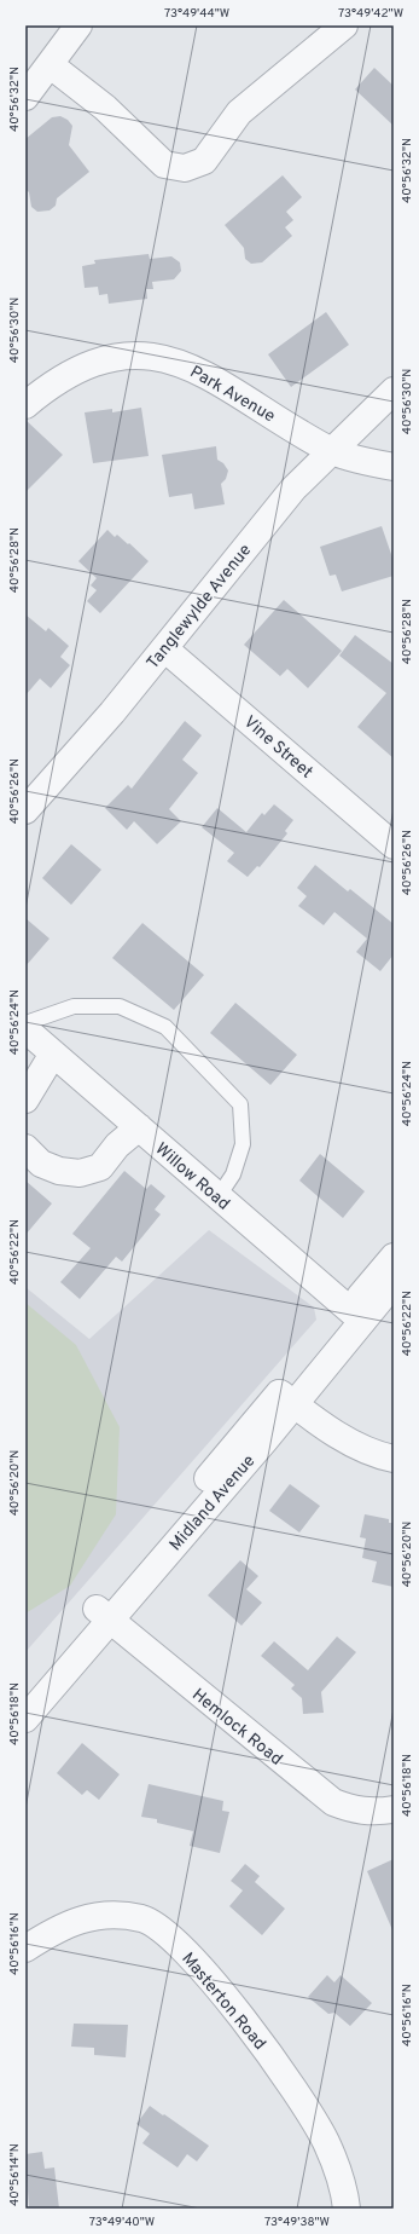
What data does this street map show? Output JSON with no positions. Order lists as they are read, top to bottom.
{
  "streets": {
    "street": [
      "Park Avenue",
      "Tanglewylde Avenue",
      "Vine Street",
      "Willow Road",
      "Midland Avenue",
      "Hemlock Road",
      "Masterton Road"
    ]
  },
  "crossings": [
    ["Park Avenue", "Tanglewylde Avenue"],
    ["Tanglewylde Avenue", "Vine Street"],
    ["Willow Road", "Midland Avenue"],
    ["Midland Avenue", "Hemlock Road"]
  ],
  "coordinates": [
    "73°49'44\"W",
    "73°49'42\"W",
    "40°56'32\"N",
    "40°56'30\"N",
    "40°56'28\"N",
    "40°56'26\"N",
    "40°56'24\"N",
    "40°56'22\"N",
    "40°56'20\"N",
    "40°56'18\"N",
    "40°56'16\"N",
    "40°56'14\"N",
    "73°49'40\"W",
    "73°49'38\"W"
  ]
}
